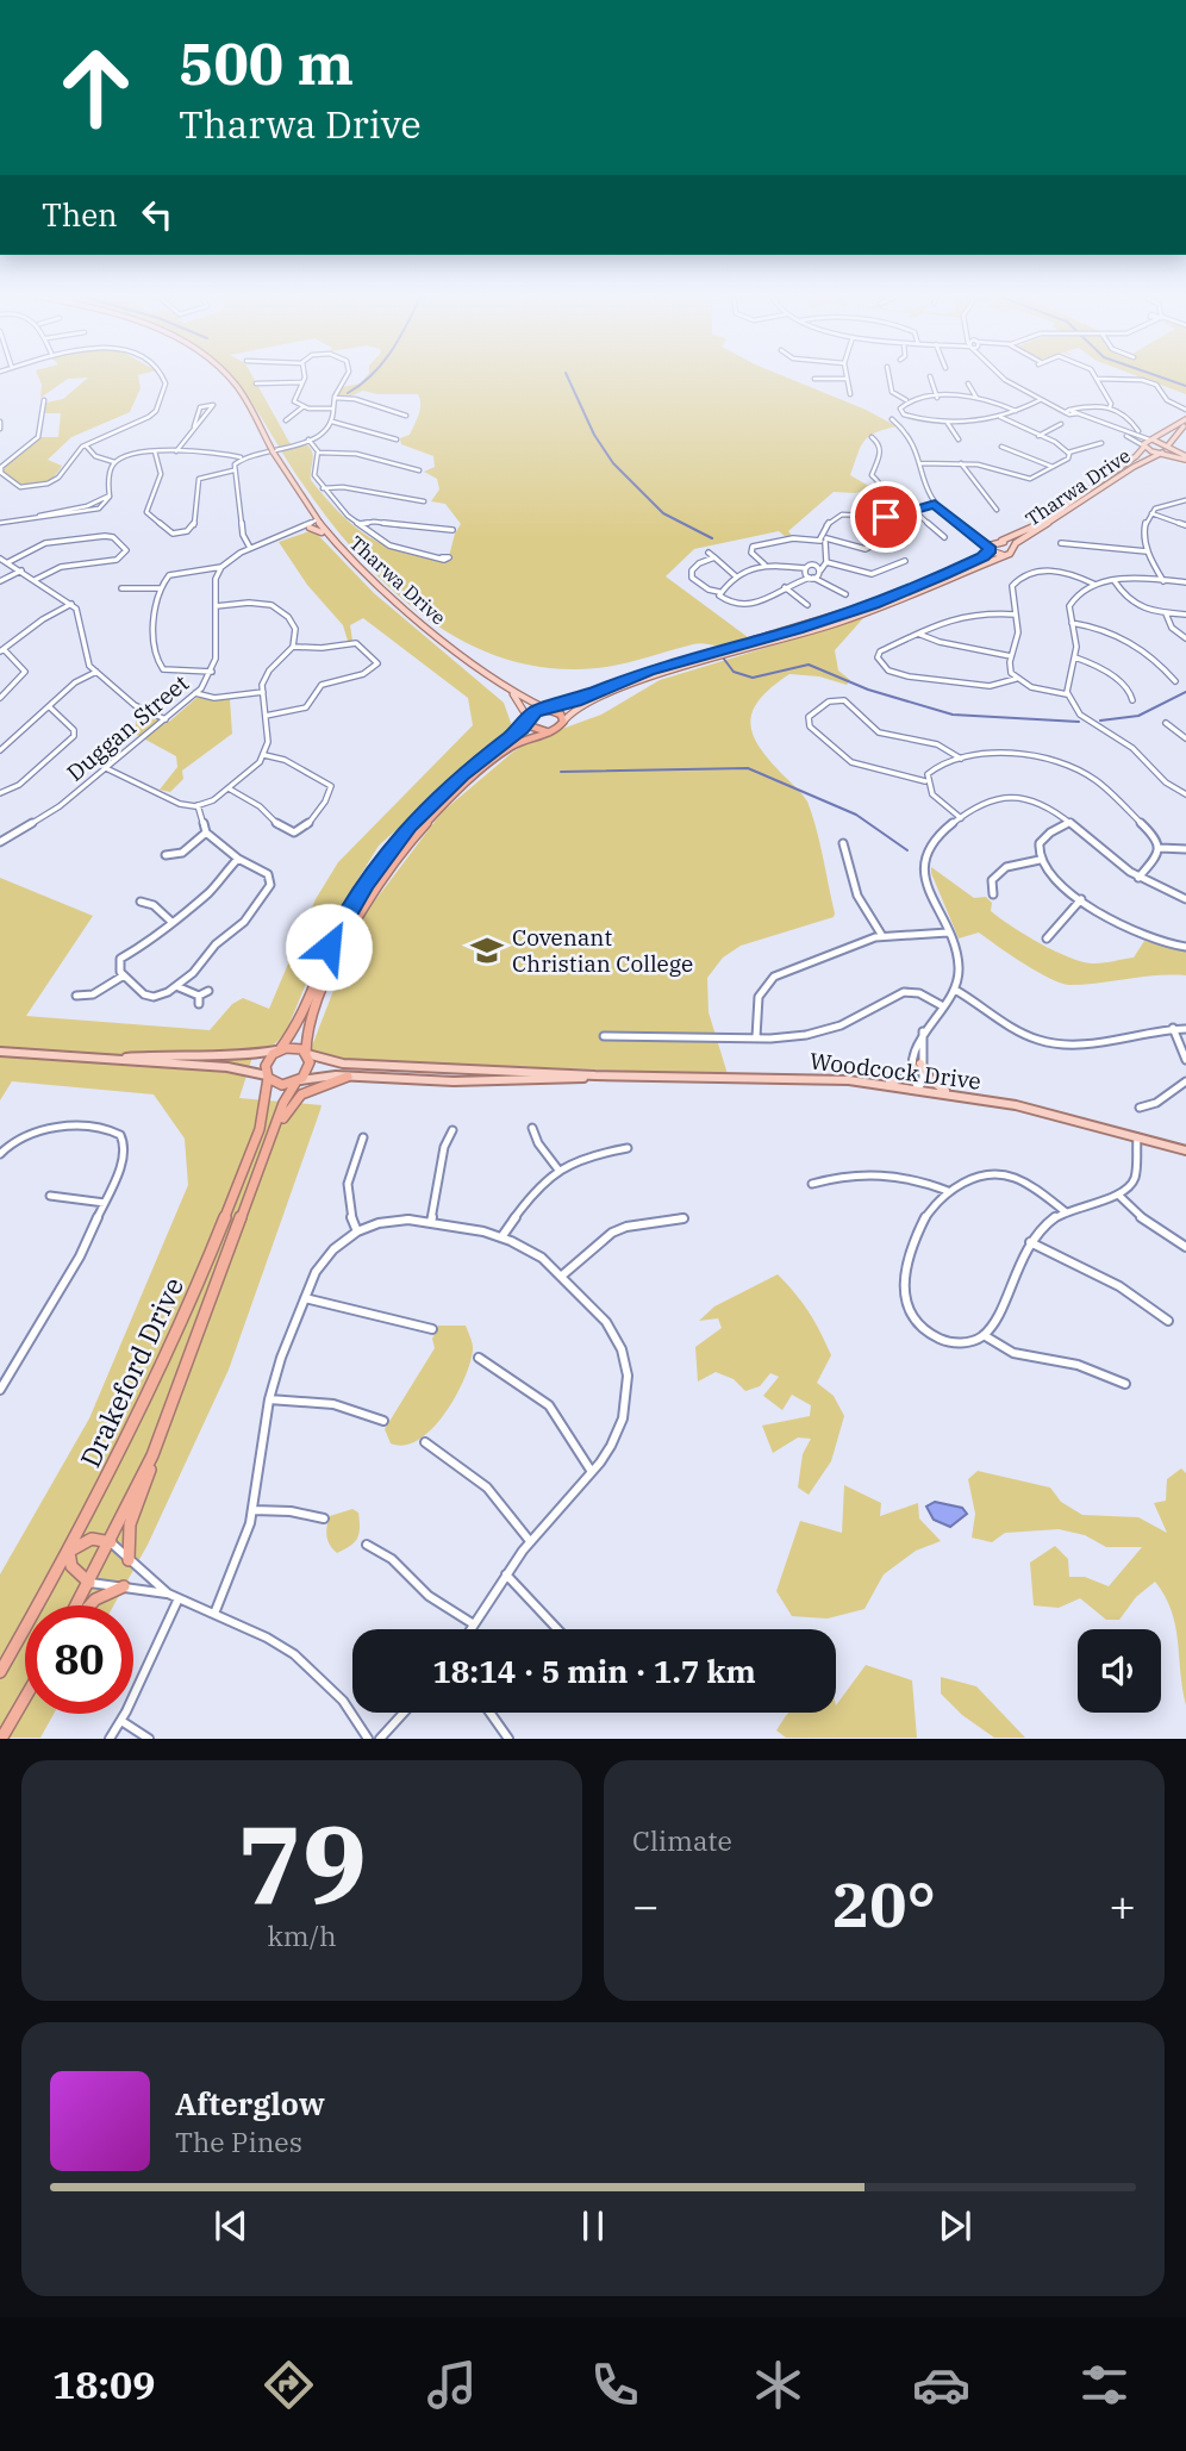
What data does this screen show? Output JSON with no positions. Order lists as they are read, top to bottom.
{
  "streets": {
    "highway": ["Drakeford Drive"],
    "main road": ["Tharwa Drive", "Woodcock Drive"],
    "street": ["Duggan Street"]
  },
  "crossings": [
    ["Woodcock Drive", "Drakeford Drive"]
  ],
  "places": {
    "school or university": ["Covenant Christian College"]
  },
  "page": {
    "turn": ["500 m", "Tharwa Drive"],
    "then": "Then",
    "limit": "80",
    "trip": "18:14 · 5 min · 1.7 km",
    "tile": [
      ["79", "km/h"],
      "Climate"
    ],
    "heat": ["−", "20°", "+"],
    "song": ["Afterglow", "The Pines"],
    "tabs": "18:09"
  }
}
